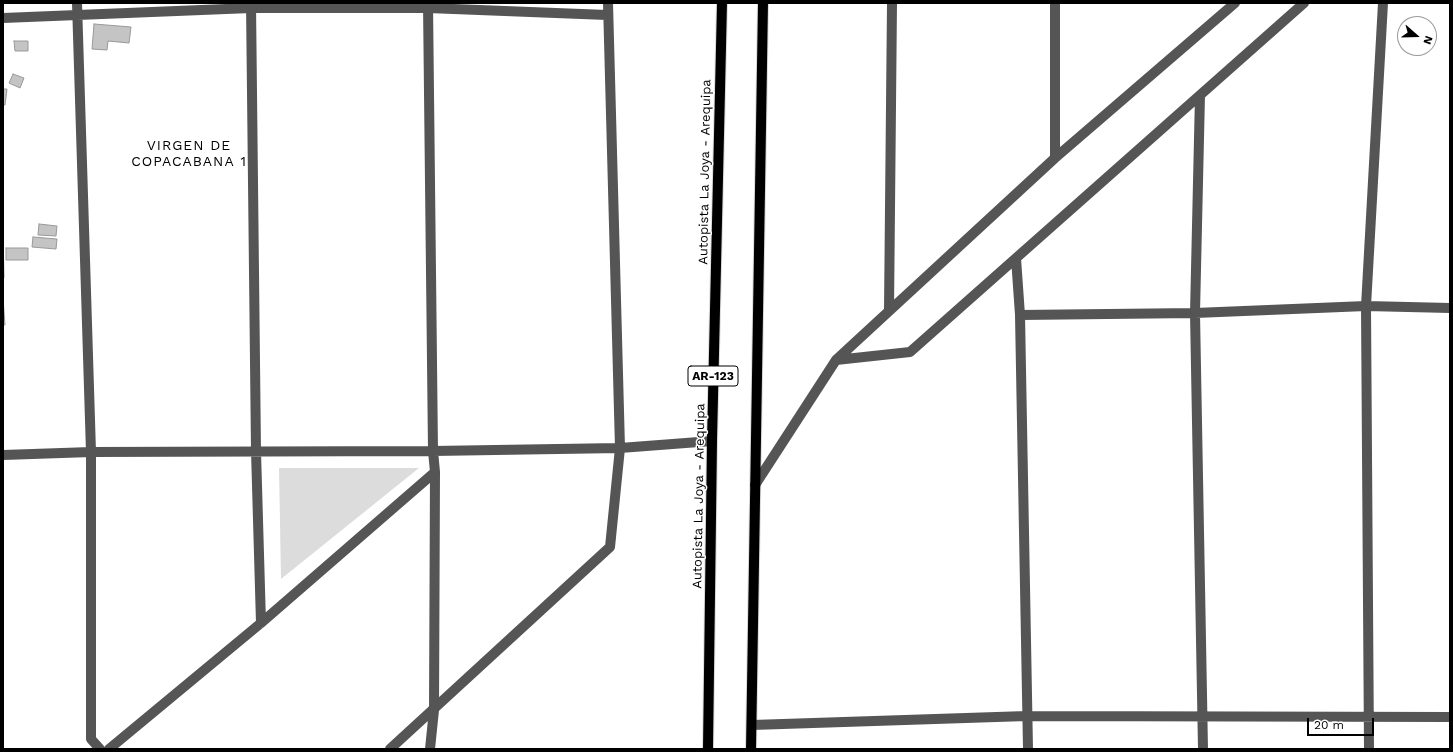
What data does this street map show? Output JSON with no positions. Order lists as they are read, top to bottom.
{
  "streets": {
    "main road": ["Autopista La Joya - Arequipa", "AR-123"]
  },
  "districts": ["VIRGEN DE COPACABANA 1"],
  "scale_bar": "20 m",
  "north": "right"
}
